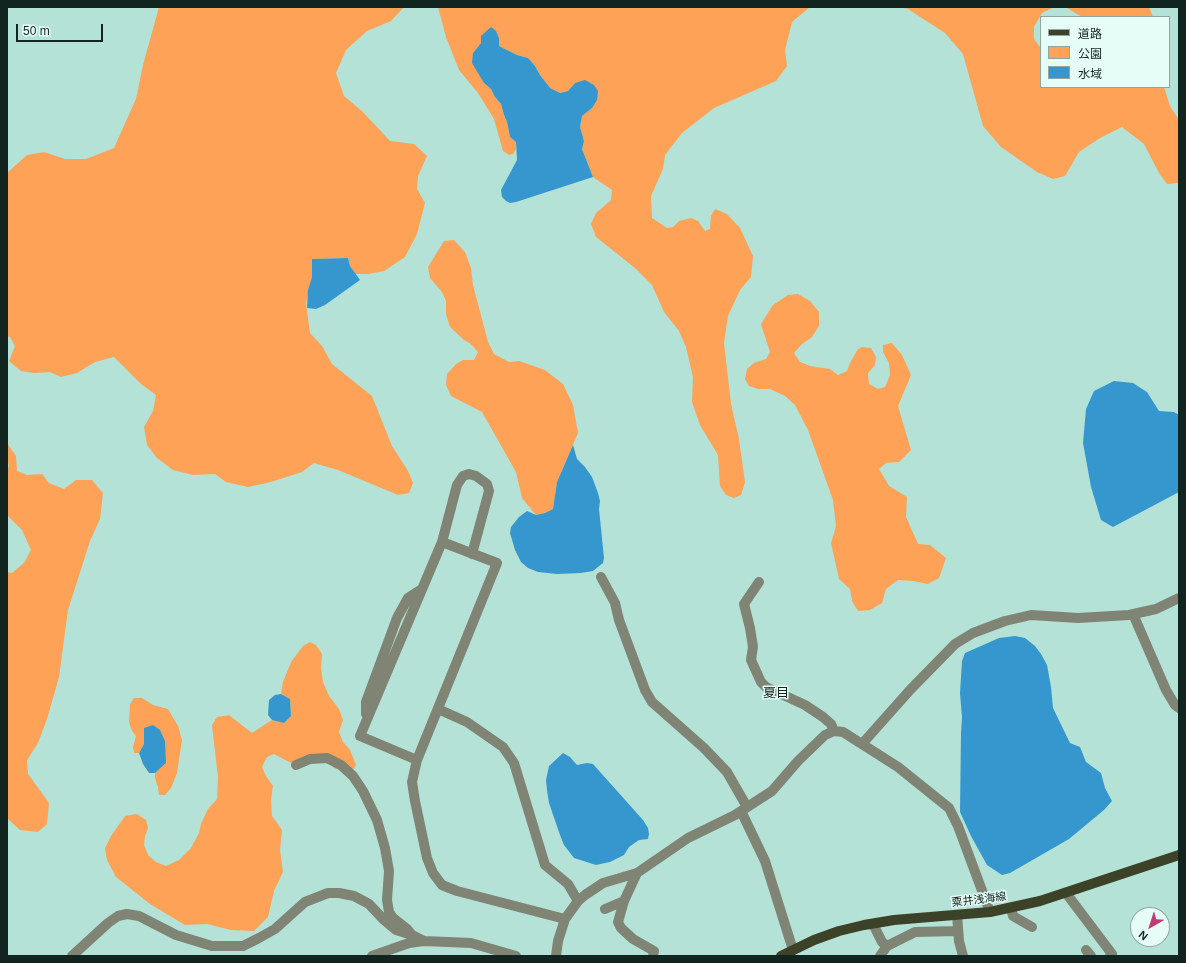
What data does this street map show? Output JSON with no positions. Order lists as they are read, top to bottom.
{
  "streets": {
    "main road": ["粟井浅海線"]
  },
  "districts": ["夏目"],
  "legend": ["道路", "公園", "水域"],
  "scale_bar": "50 m",
  "north": "bottom left"
}
